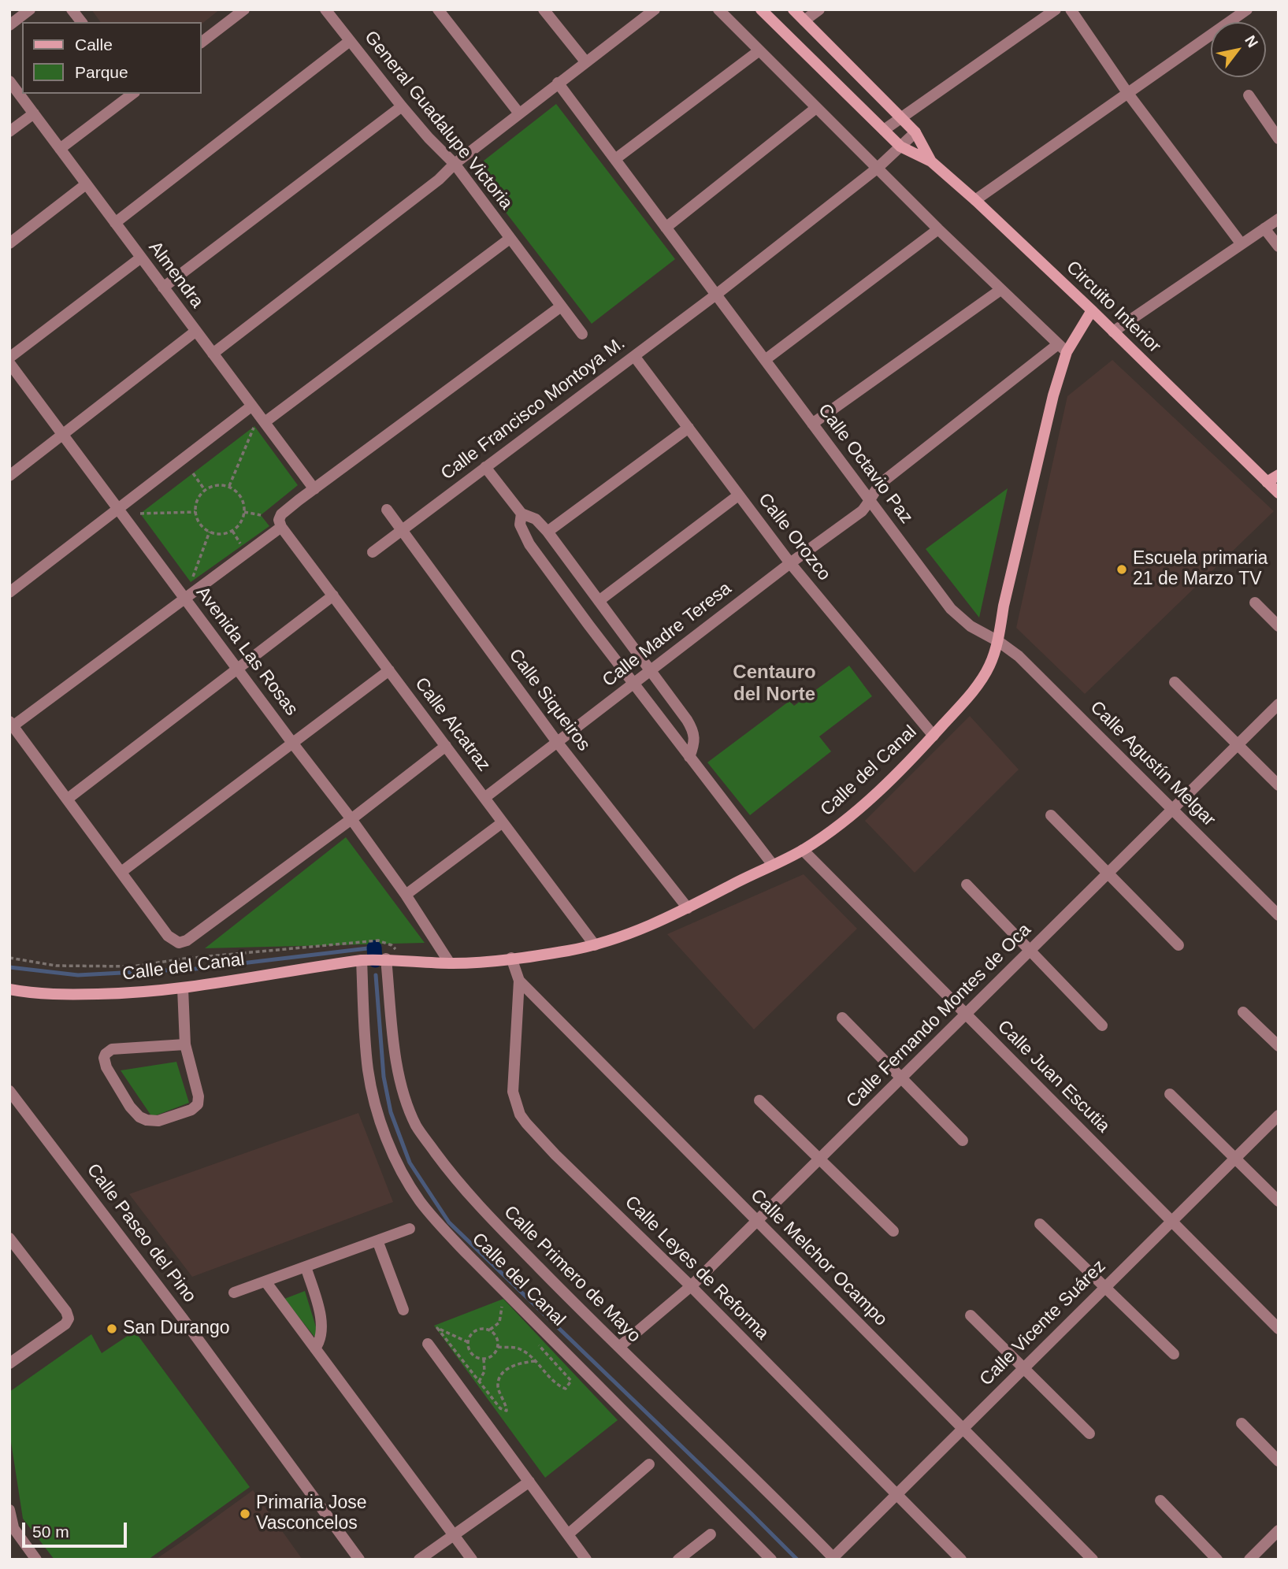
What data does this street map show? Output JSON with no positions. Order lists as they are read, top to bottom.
{
  "streets": {
    "street": [
      "General Guadalupe Victoria",
      "Almendra",
      "Circuito Interior",
      "Calle Francisco Montoya M.",
      "Calle Octavio Paz",
      "Calle Orozco",
      "Calle Madre Teresa",
      "Avenida Las Rosas",
      "Calle Siqueiros",
      "Calle Alcatraz",
      "Calle Agustín Melgar",
      "Calle del Canal",
      "Calle Fernando Montes de Oca",
      "Calle Juan Escutia",
      "Calle Paseo del Pino",
      "Calle Melchor Ocampo",
      "Calle Leyes de Reforma",
      "Calle Primero de Mayo",
      "Calle Vicente Suárez"
    ]
  },
  "crossings": [
    ["Circuito Interior", "Calle Francisco Montoya M."],
    ["Circuito Interior", "Calle del Canal"],
    ["Calle Francisco Montoya M.", "Calle Octavio Paz"],
    ["Calle Francisco Montoya M.", "Calle Orozco"],
    ["Calle Francisco Montoya M.", "Calle Siqueiros"],
    ["Calle Octavio Paz", "Calle Madre Teresa"],
    ["Calle Octavio Paz", "Calle Agustín Melgar"],
    ["Calle Octavio Paz", "Calle del Canal"],
    ["Calle Orozco", "Calle Madre Teresa"],
    ["Calle Orozco", "Calle del Canal"],
    ["Calle Madre Teresa", "Calle Siqueiros"],
    ["Calle Madre Teresa", "Calle Alcatraz"],
    ["Calle Madre Teresa", "Calle del Canal"],
    ["Avenida Las Rosas", "Calle del Canal"],
    ["Calle Siqueiros", "Calle del Canal"],
    ["Calle Alcatraz", "Calle del Canal"],
    ["Calle Agustín Melgar", "Calle del Canal"],
    ["Calle Agustín Melgar", "Calle Fernando Montes de Oca"],
    ["Calle del Canal", "Calle Juan Escutia"],
    ["Calle del Canal", "Calle Leyes de Reforma"],
    ["Calle del Canal", "Calle Primero de Mayo"],
    ["Calle Fernando Montes de Oca", "Calle Juan Escutia"],
    ["Calle Fernando Montes de Oca", "Calle Melchor Ocampo"],
    ["Calle Fernando Montes de Oca", "Calle Leyes de Reforma"],
    ["Calle Fernando Montes de Oca", "Calle Primero de Mayo"],
    ["Calle Juan Escutia", "Calle Vicente Suárez"],
    ["Calle Melchor Ocampo", "Calle Leyes de Reforma"],
    ["Calle Melchor Ocampo", "Calle Vicente Suárez"],
    ["Calle Leyes de Reforma", "Calle Vicente Suárez"],
    ["Calle Primero de Mayo", "Calle Vicente Suárez"]
  ],
  "districts": ["Centauro del Norte"],
  "places": ["Escuela primaria 21 de Marzo TV", "San Durango", "Primaria Jose Vasconcelos"],
  "legend": ["Calle", "Parque"],
  "scale_bar": "50 m",
  "north": "top right"
}
